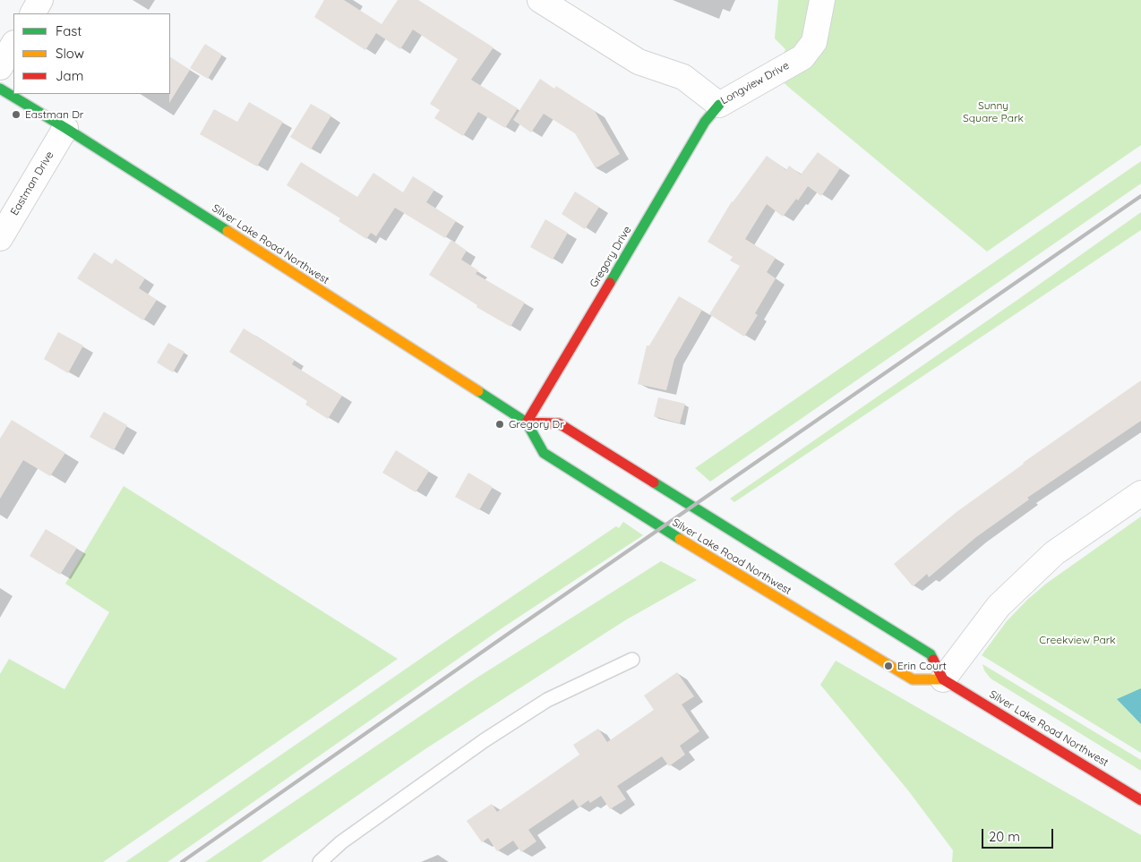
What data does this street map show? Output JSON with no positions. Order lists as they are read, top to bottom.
{
  "streets": {
    "main road": ["Silver Lake Road Northwest", "Gregory Drive"],
    "street": ["Longview Drive", "Eastman Drive"]
  },
  "crossings": [
    ["Longview Drive", "Gregory Drive"],
    ["Eastman Drive", "Silver Lake Road Northwest"],
    ["Silver Lake Road Northwest", "Gregory Drive"]
  ],
  "parks": ["Sunny Square Park", "Creekview Park"],
  "places": ["Eastman Dr", "Gregory Dr", "Erin Court"],
  "legend": ["Fast", "Slow", "Jam"],
  "scale_bar": "20 m"
}
